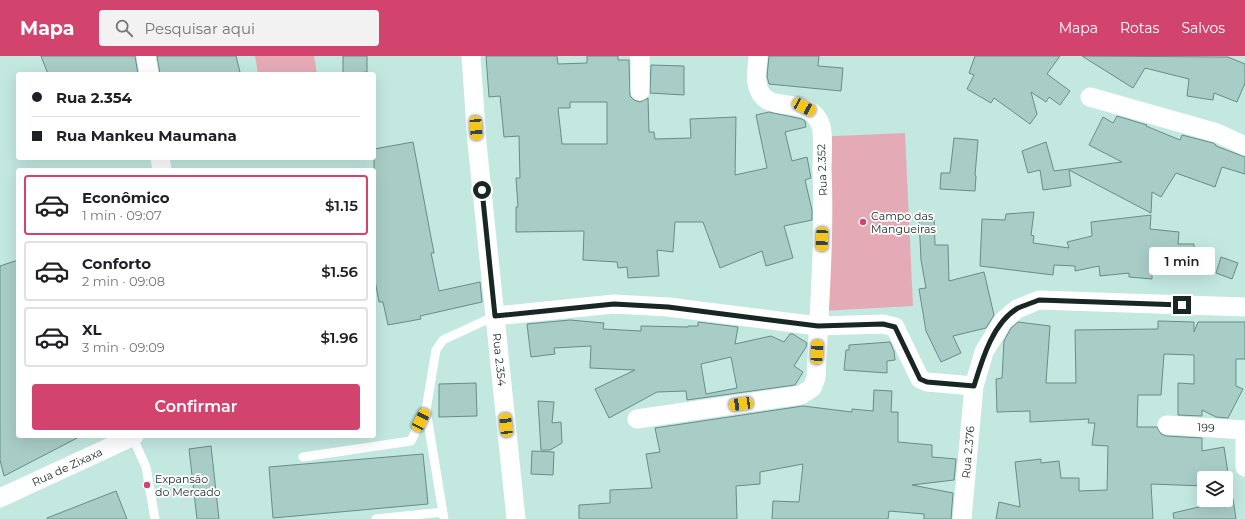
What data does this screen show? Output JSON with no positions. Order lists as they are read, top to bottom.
{
  "streets": {
    "street": [
      "Rua 2.352",
      "Rua 2.354",
      "199",
      "Rua 2.376",
      "Rua de Zixaxa"
    ]
  },
  "places": ["Campo das Mangueiras", "Expansão do Mercado"],
  "page": {
    "header": "Mapa",
    "search": "Pesquisar aqui",
    "nav": ["Mapa", "Rotas", "Salvos"],
    "banner": ["Rua 2.354", "Rua Mankeu Maumana"],
    "list": [
      {
        "name": "Econômico",
        "note": "1 min · 09:07",
        "value": "$1.15"
      },
      {
        "name": "Conforto",
        "note": "2 min · 09:08",
        "value": "$1.56"
      },
      {
        "name": "XL",
        "note": "3 min · 09:09",
        "value": "$1.96"
      }
    ],
    "bubble": "1 min",
    "buttons": "Confirmar"
  }
}
